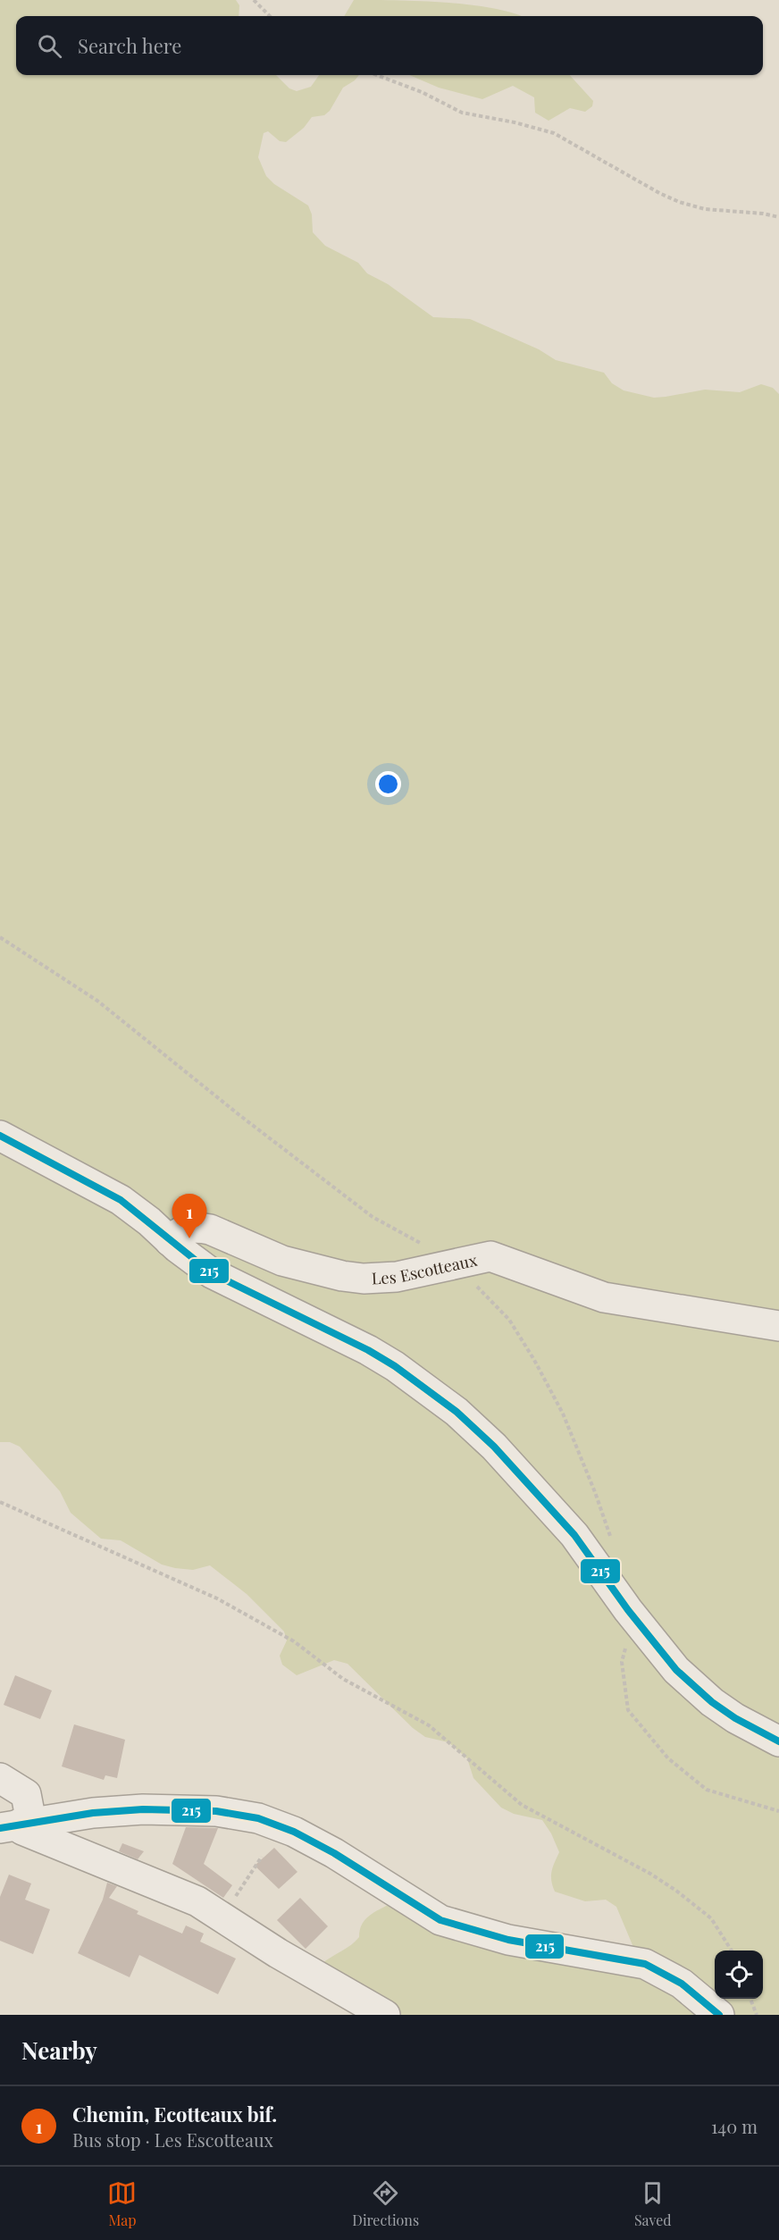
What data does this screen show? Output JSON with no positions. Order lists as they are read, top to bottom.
{
  "streets": {
    "street": ["Les Escotteaux"]
  },
  "lines": ["transit line 215"],
  "page": {
    "search": "Search here",
    "pins": "1",
    "heading": "Nearby",
    "list": [
      {
        "mark": "1",
        "name": "Chemin, Ecotteaux bif.",
        "note": "Bus stop · Les Escotteaux",
        "value": "140 m"
      }
    ],
    "nav": ["Map", "Directions", "Saved"]
  }
}
